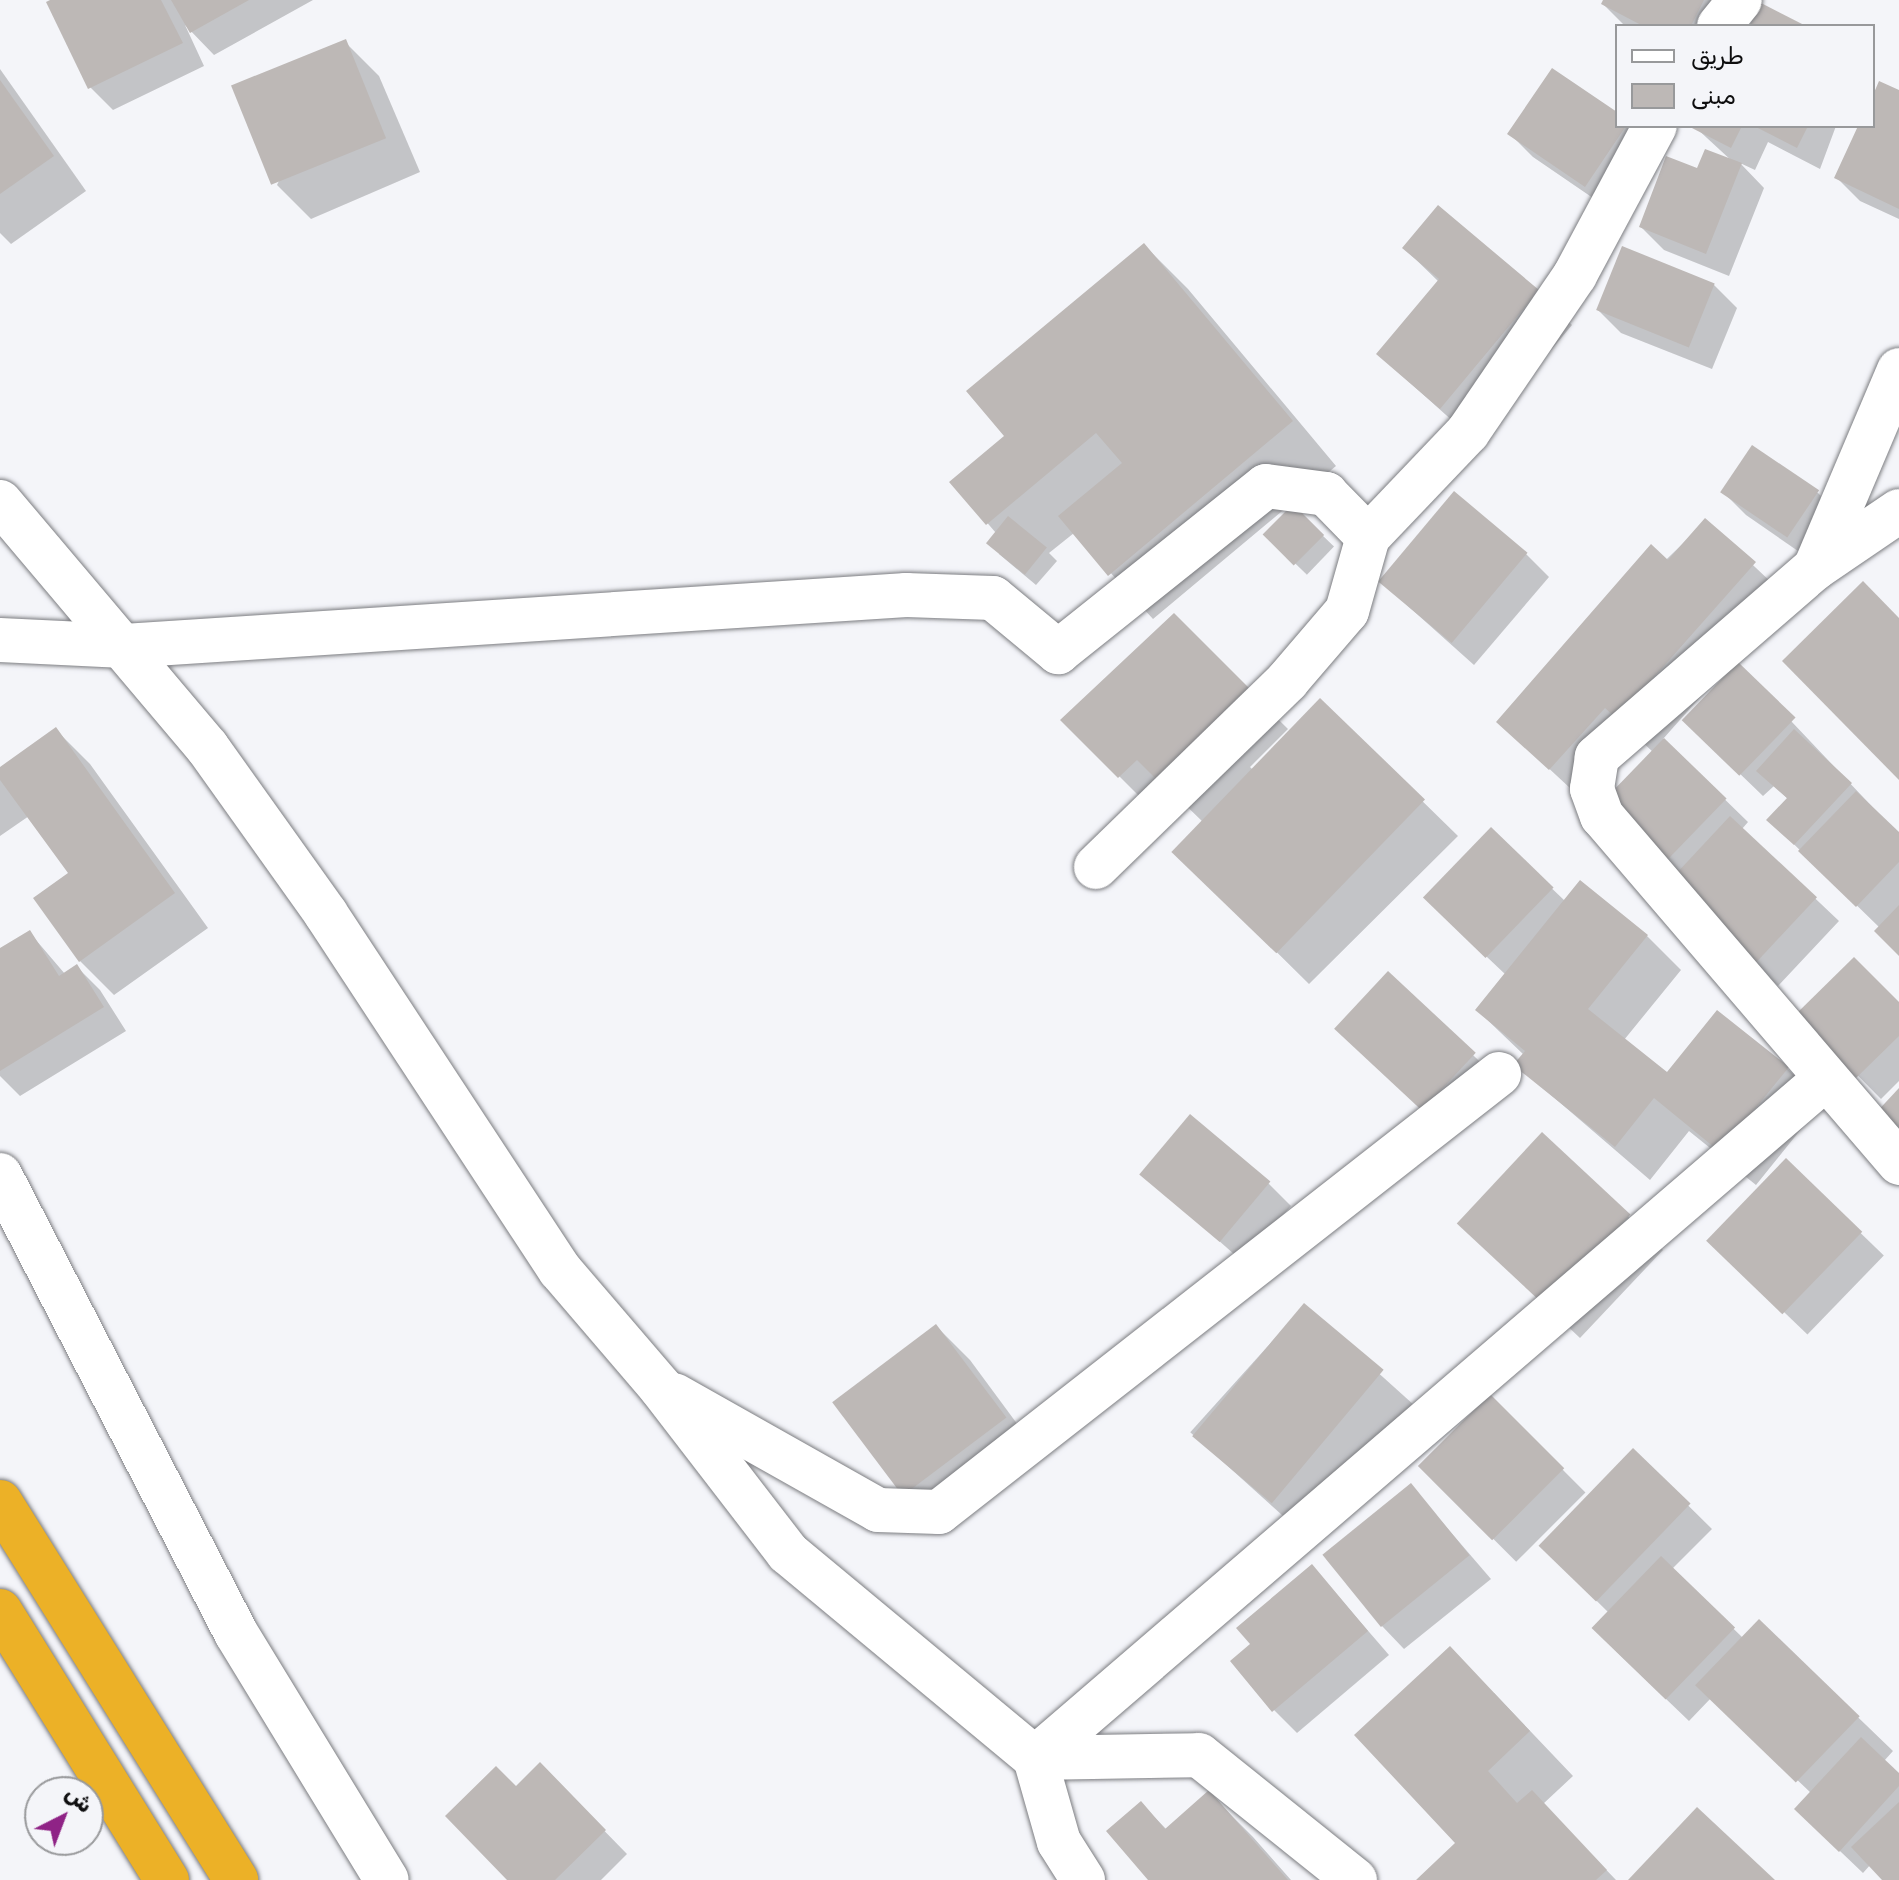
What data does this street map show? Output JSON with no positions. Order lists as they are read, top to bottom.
{
  "legend": ["طريق", "مبنى"],
  "north": "top right"
}
